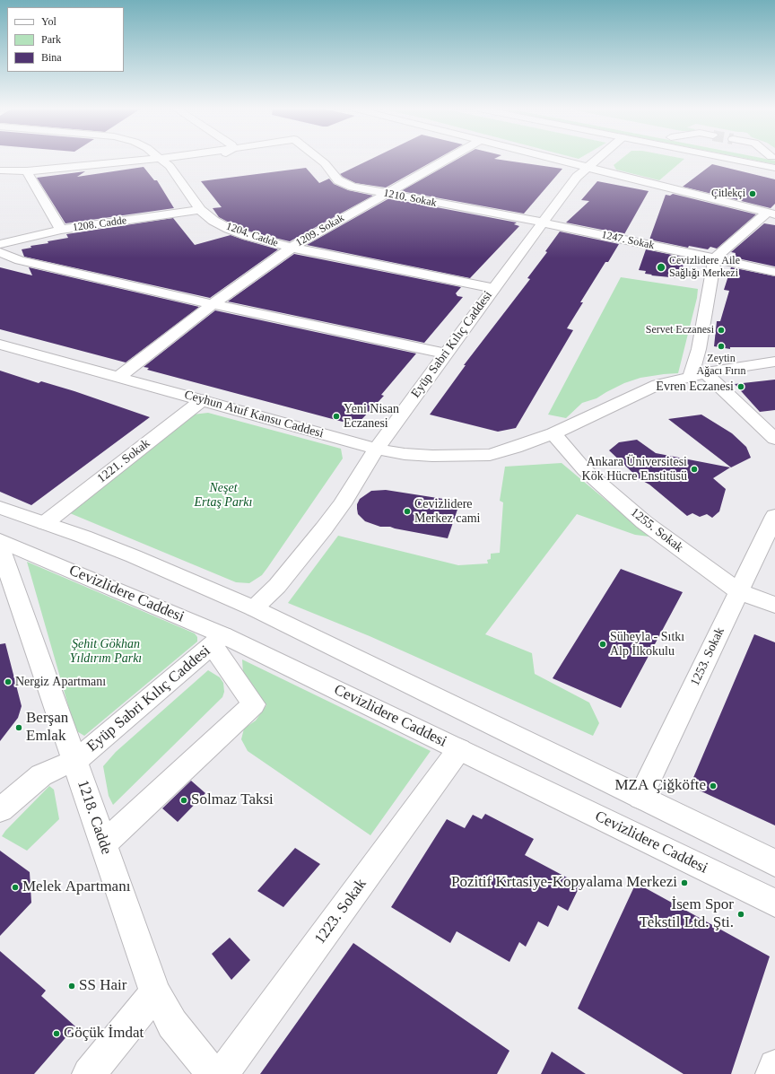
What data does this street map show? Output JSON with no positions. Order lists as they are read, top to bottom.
{
  "streets": {
    "main road": [
      "1210. Sokak",
      "1208. Cadde",
      "1209. Sokak",
      "1204. Cadde",
      "1247. Sokak",
      "Eyüp Sabri Kılıç Caddesi",
      "Ceyhun Atuf Kansu Caddesi",
      "1221. Sokak",
      "1255. Sokak",
      "Cevizlidere Caddesi",
      "1253. Sokak",
      "1218. Cadde",
      "1223. Sokak"
    ]
  },
  "crossings": [
    ["1210. Sokak", "1209. Sokak"],
    ["1210. Sokak", "1247. Sokak"],
    ["1210. Sokak", "Eyüp Sabri Kılıç Caddesi"],
    ["1208. Cadde", "1204. Cadde"],
    ["1209. Sokak", "1204. Cadde"],
    ["1209. Sokak", "Ceyhun Atuf Kansu Caddesi"],
    ["1204. Cadde", "Eyüp Sabri Kılıç Caddesi"],
    ["1247. Sokak", "Eyüp Sabri Kılıç Caddesi"],
    ["Eyüp Sabri Kılıç Caddesi", "Ceyhun Atuf Kansu Caddesi"],
    ["Eyüp Sabri Kılıç Caddesi", "Cevizlidere Caddesi"],
    ["Eyüp Sabri Kılıç Caddesi", "1218. Cadde"],
    ["Ceyhun Atuf Kansu Caddesi", "1221. Sokak"],
    ["Ceyhun Atuf Kansu Caddesi", "1255. Sokak"],
    ["1255. Sokak", "1253. Sokak"],
    ["Cevizlidere Caddesi", "1223. Sokak"]
  ],
  "parks": ["Neşet Ertaş Parkı", "Şehit Gökhan Yıldırım Parkı"],
  "places": [
    "Çitlekçi",
    "Cevizlidere Aile Sağlığı Merkezi",
    "Servet Eczanesi",
    "Zeytin Ağacı Fırın",
    "Evren Eczanesi",
    "Yeni Nisan Eczanesi",
    "Ankara Üniversitesi Kök Hücre Enstitüsü",
    "Cevizlidere Merkez cami",
    "Süheyla - Sıtkı Alp İlkokulu",
    "Nergiz Apartmanı",
    "Berşan Emlak",
    "MZA Çiğköfte",
    "Solmaz Taksi",
    "Pozitif Krtasiye-Kopyalama Merkezi",
    "Melek Apartmanı",
    "İsem Spor Tekstil Ltd. Şti.",
    "SS Hair",
    "Göçük İmdat"
  ],
  "legend": ["Yol", "Park", "Bina"]
}
